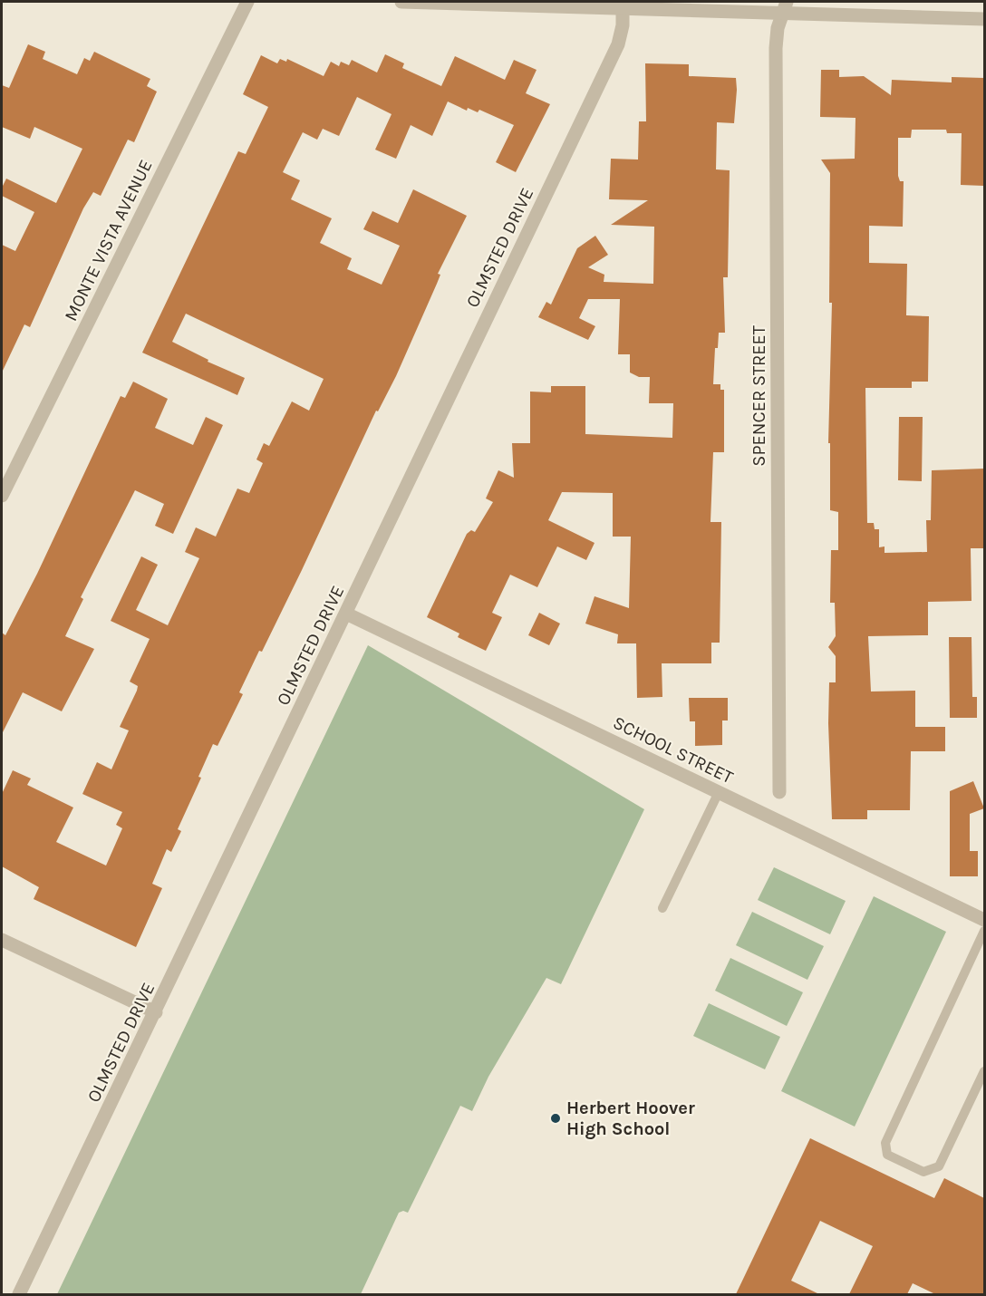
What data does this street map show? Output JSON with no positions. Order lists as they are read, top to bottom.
{
  "streets": {
    "street": [
      "MONTE VISTA AVENUE",
      "OLMSTED DRIVE",
      "SPENCER STREET",
      "SCHOOL STREET"
    ]
  },
  "crossings": [
    ["OLMSTED DRIVE", "SCHOOL STREET"]
  ],
  "places": ["Herbert Hoover High School"]
}
